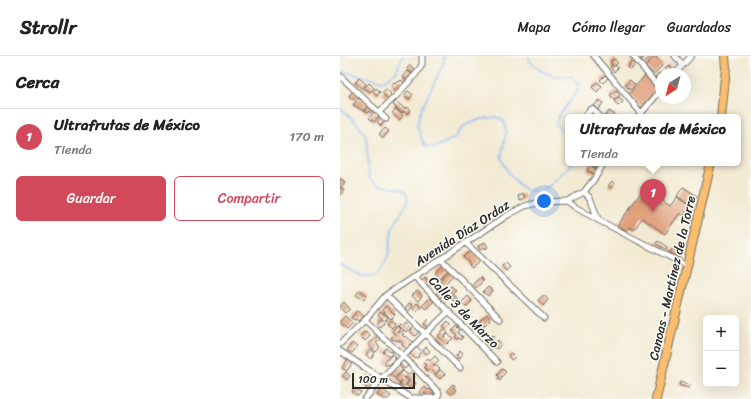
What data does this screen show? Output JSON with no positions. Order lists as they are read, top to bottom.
{
  "streets": {
    "main road": ["Canoas - Martínez de la Torre"],
    "street": ["Avenida Díaz Ordaz", "Calle 3 de Marzo"]
  },
  "crossings": [
    ["Avenida Díaz Ordaz", "Calle 3 de Marzo"]
  ],
  "scale_bar": "100 m",
  "north": "bottom left",
  "page": {
    "header": "Strollr",
    "nav": ["Mapa", "Cómo llegar", "Guardados"],
    "heading": "Cerca",
    "list": [
      {
        "mark": "1",
        "name": "Ultrafrutas de México",
        "note": "Tienda",
        "value": "170 m"
      }
    ],
    "popup": ["Ultrafrutas de México", "Tienda"],
    "buttons": ["Guardar", "Compartir"],
    "pins": "1",
    "map_buttons": ["+", "−"],
    "scale": "100 m"
  }
}
